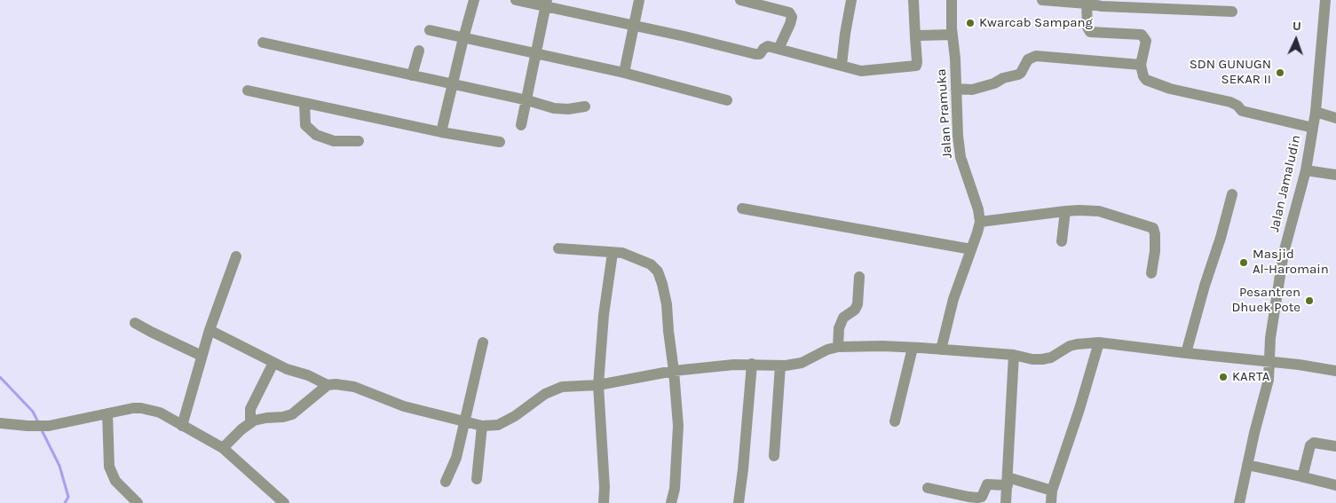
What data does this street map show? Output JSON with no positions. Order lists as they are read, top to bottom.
{
  "streets": {
    "street": ["Jalan Pramuka", "Jalan Jamaludin"]
  },
  "places": [
    "Kwarcab Sampang",
    "SDN GUNUGN SEKAR II",
    "Masjid Al-Haromain",
    "Pesantren Dhuek Pote",
    "KARTA"
  ],
  "north": "top"
}
